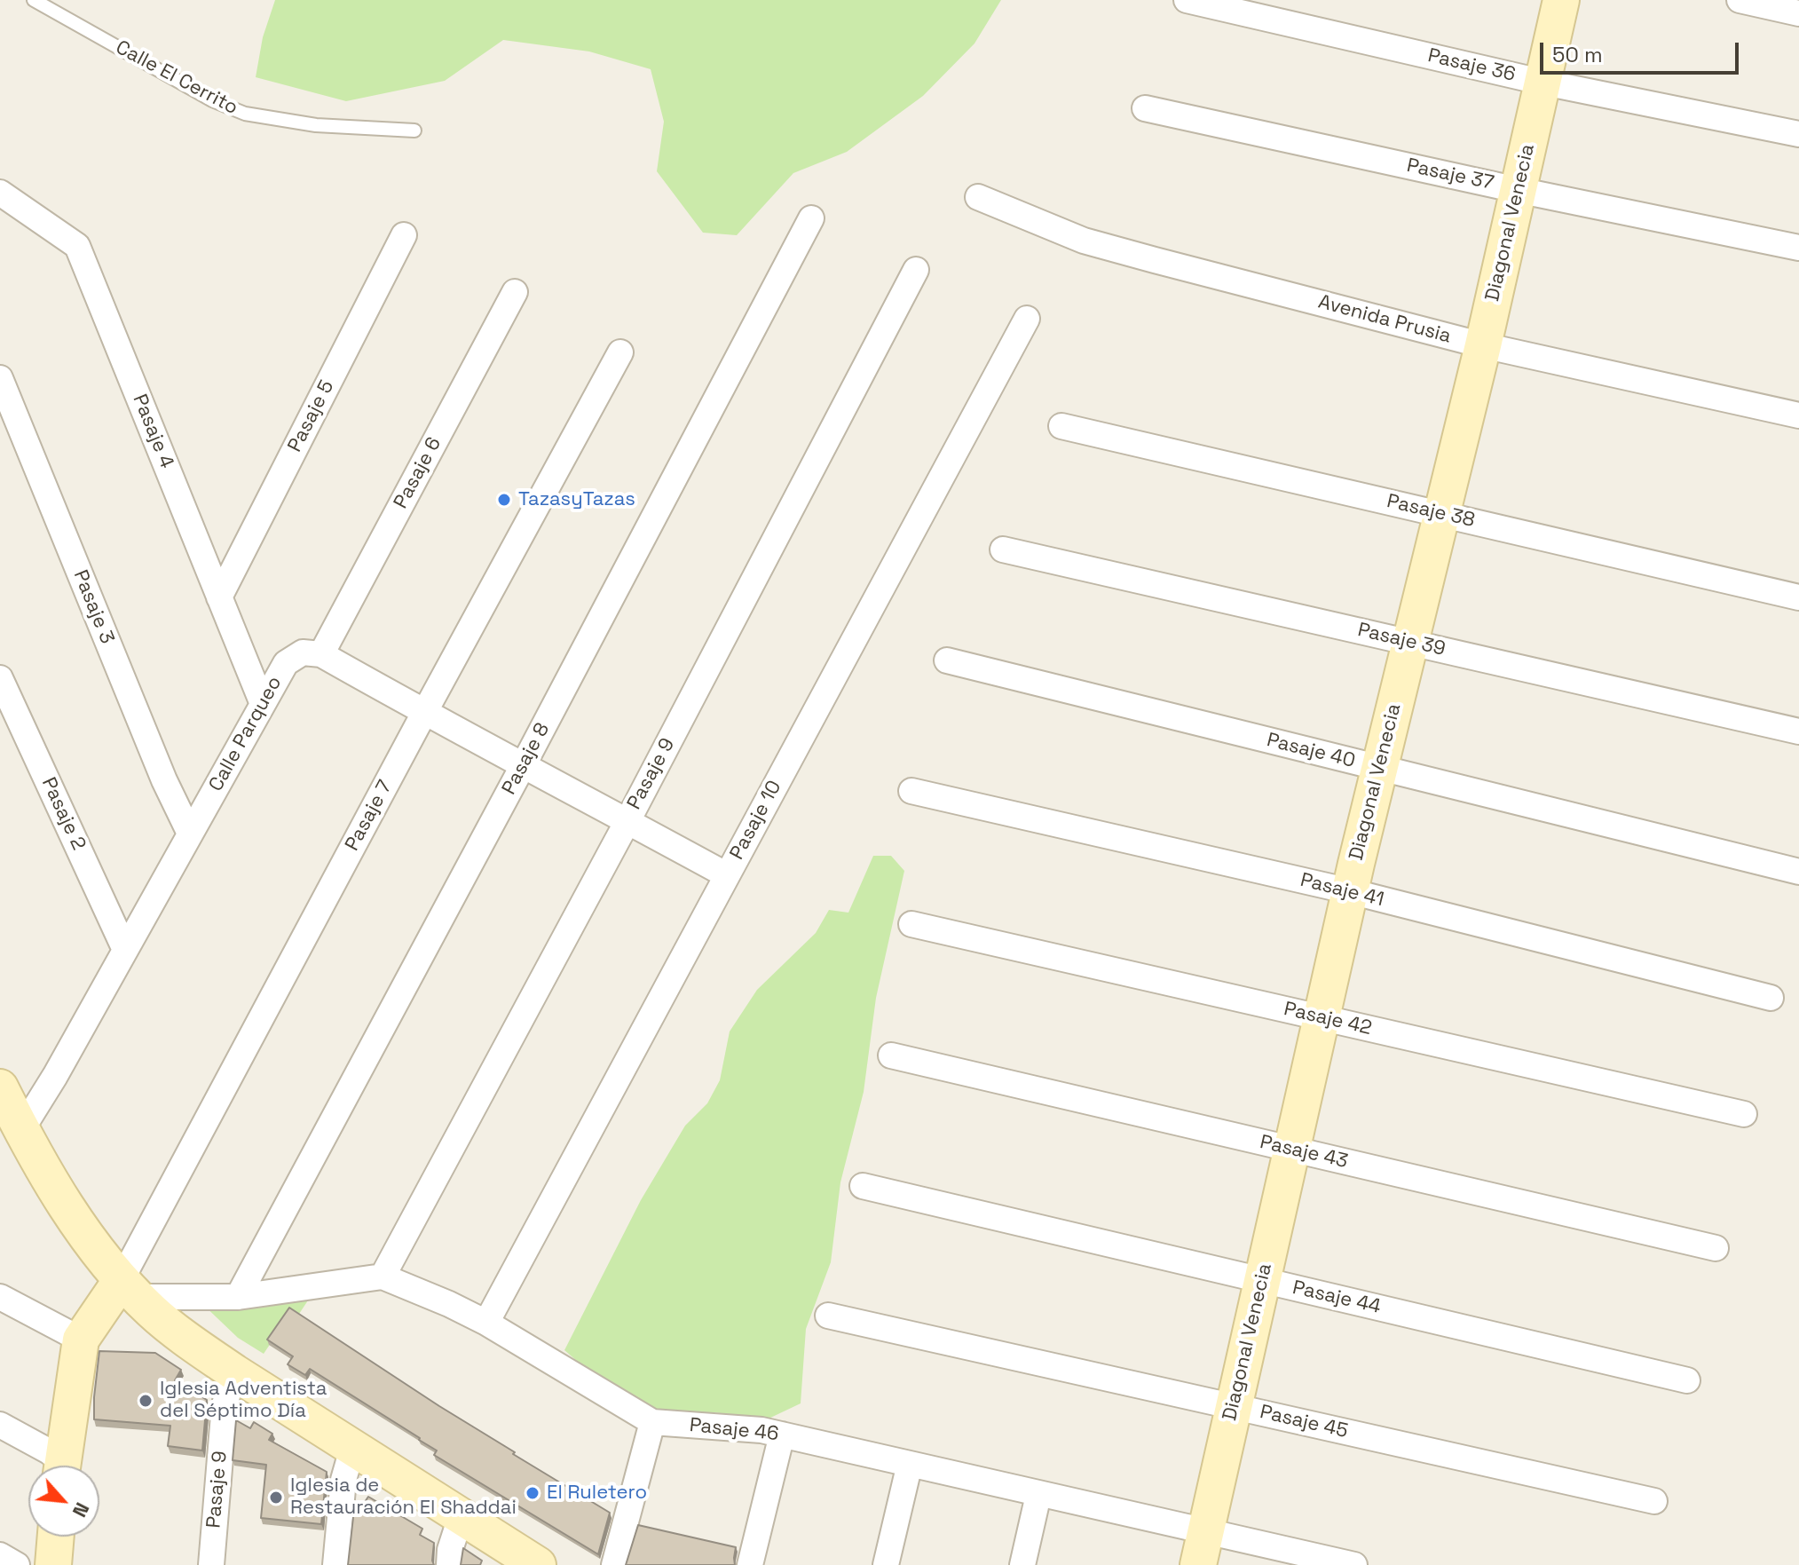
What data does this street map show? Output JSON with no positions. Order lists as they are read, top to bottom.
{
  "streets": {
    "street": [
      "Pasaje 36",
      "Pasaje 37",
      "Diagonal Venecia",
      "Avenida Prusia",
      "Pasaje 5",
      "Pasaje 4",
      "Pasaje 6",
      "Pasaje 38",
      "Pasaje 3",
      "Pasaje 39",
      "Calle Parqueo",
      "Pasaje 40",
      "Pasaje 8",
      "Pasaje 9",
      "Pasaje 2",
      "Pasaje 7",
      "Pasaje 10",
      "Pasaje 41",
      "Pasaje 42",
      "Pasaje 43",
      "Pasaje 44",
      "Pasaje 45",
      "Pasaje 46"
    ],
    "lane": ["Calle El Cerrito"]
  },
  "crossings": [
    ["Pasaje 36", "Diagonal Venecia"],
    ["Pasaje 37", "Diagonal Venecia"],
    ["Diagonal Venecia", "Avenida Prusia"],
    ["Diagonal Venecia", "Pasaje 38"],
    ["Diagonal Venecia", "Pasaje 39"],
    ["Diagonal Venecia", "Pasaje 40"],
    ["Diagonal Venecia", "Pasaje 41"],
    ["Diagonal Venecia", "Pasaje 42"],
    ["Diagonal Venecia", "Pasaje 43"],
    ["Diagonal Venecia", "Pasaje 44"],
    ["Diagonal Venecia", "Pasaje 45"],
    ["Diagonal Venecia", "Pasaje 46"],
    ["Pasaje 5", "Pasaje 4"],
    ["Pasaje 4", "Calle Parqueo"],
    ["Pasaje 6", "Calle Parqueo"],
    ["Pasaje 3", "Calle Parqueo"],
    ["Calle Parqueo", "Pasaje 2"],
    ["Pasaje 9", "Pasaje 46"],
    ["Pasaje 10", "Pasaje 46"]
  ],
  "places": [
    "TazasyTazas",
    "Iglesia Adventista del Séptimo Día",
    "El Ruletero",
    "Iglesia de Restauración El Shaddai"
  ],
  "scale_bar": "50 m",
  "north": "bottom right"
}
